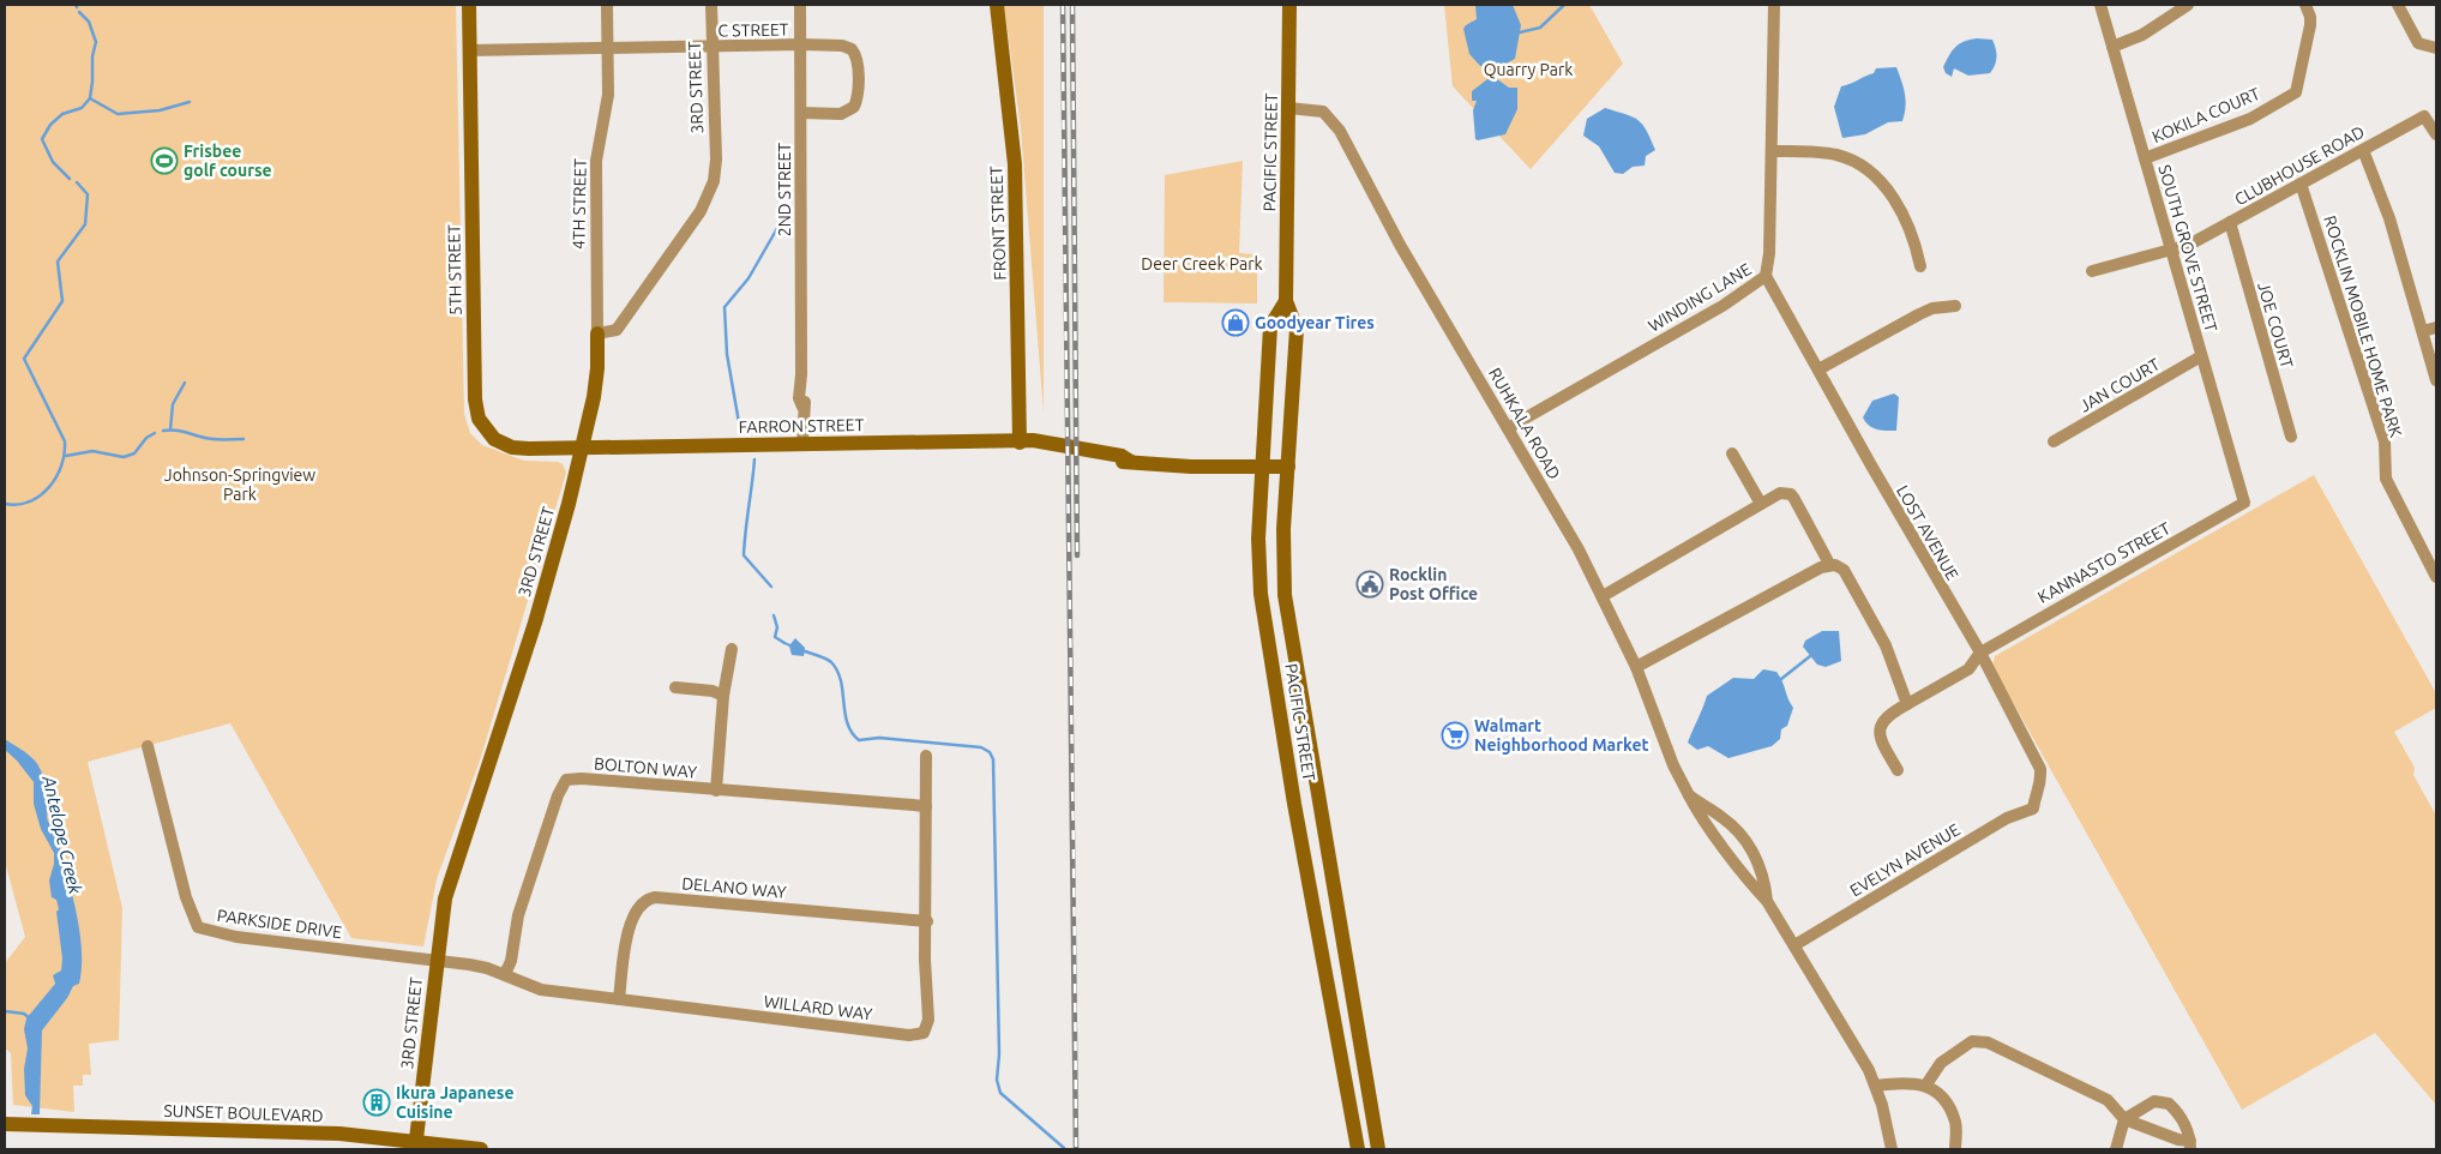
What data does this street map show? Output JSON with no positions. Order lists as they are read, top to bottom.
{
  "streets": {
    "main road": [
      "3RD STREET",
      "PACIFIC STREET",
      "FRONT STREET",
      "5TH STREET",
      "FARRON STREET",
      "SUNSET BOULEVARD"
    ],
    "street": [
      "C STREET",
      "KOKILA COURT",
      "CLUBHOUSE ROAD",
      "2ND STREET",
      "4TH STREET",
      "SOUTH GROVE STREET",
      "WINDING LANE",
      "JOE COURT",
      "ROCKLIN MOBILE HOME PARK",
      "JAN COURT",
      "RUHKALA ROAD",
      "LOST AVENUE",
      "KANNASTO STREET",
      "BOLTON WAY",
      "EVELYN AVENUE",
      "DELANO WAY",
      "PARKSIDE DRIVE",
      "WILLARD WAY"
    ]
  },
  "crossings": [
    ["C STREET", "3RD STREET"],
    ["C STREET", "2ND STREET"],
    ["C STREET", "4TH STREET"],
    ["C STREET", "5TH STREET"],
    ["3RD STREET", "4TH STREET"],
    ["3RD STREET", "5TH STREET"],
    ["3RD STREET", "FARRON STREET"],
    ["3RD STREET", "PARKSIDE DRIVE"],
    ["3RD STREET", "WILLARD WAY"],
    ["3RD STREET", "SUNSET BOULEVARD"],
    ["KOKILA COURT", "SOUTH GROVE STREET"],
    ["PACIFIC STREET", "RUHKALA ROAD"],
    ["PACIFIC STREET", "FARRON STREET"],
    ["CLUBHOUSE ROAD", "SOUTH GROVE STREET"],
    ["CLUBHOUSE ROAD", "JOE COURT"],
    ["CLUBHOUSE ROAD", "ROCKLIN MOBILE HOME PARK"],
    ["2ND STREET", "FARRON STREET"],
    ["FRONT STREET", "FARRON STREET"],
    ["SOUTH GROVE STREET", "JAN COURT"],
    ["SOUTH GROVE STREET", "KANNASTO STREET"],
    ["5TH STREET", "FARRON STREET"],
    ["WINDING LANE", "RUHKALA ROAD"],
    ["WINDING LANE", "LOST AVENUE"],
    ["RUHKALA ROAD", "EVELYN AVENUE"],
    ["LOST AVENUE", "KANNASTO STREET"],
    ["LOST AVENUE", "EVELYN AVENUE"],
    ["BOLTON WAY", "WILLARD WAY"],
    ["DELANO WAY", "WILLARD WAY"],
    ["PARKSIDE DRIVE", "WILLARD WAY"]
  ],
  "water": ["Antelope Creek"],
  "parks": ["Quarry Park", "Deer Creek Park", "Johnson-Springview Park"],
  "places": {
    "sports": ["Frisbee golf course"],
    "shop": ["Goodyear Tires"],
    "public building": ["Rocklin Post Office"],
    "supermarket": ["Walmart Neighborhood Market"],
    "building": ["Ikura Japanese Cuisine"]
  }
}
